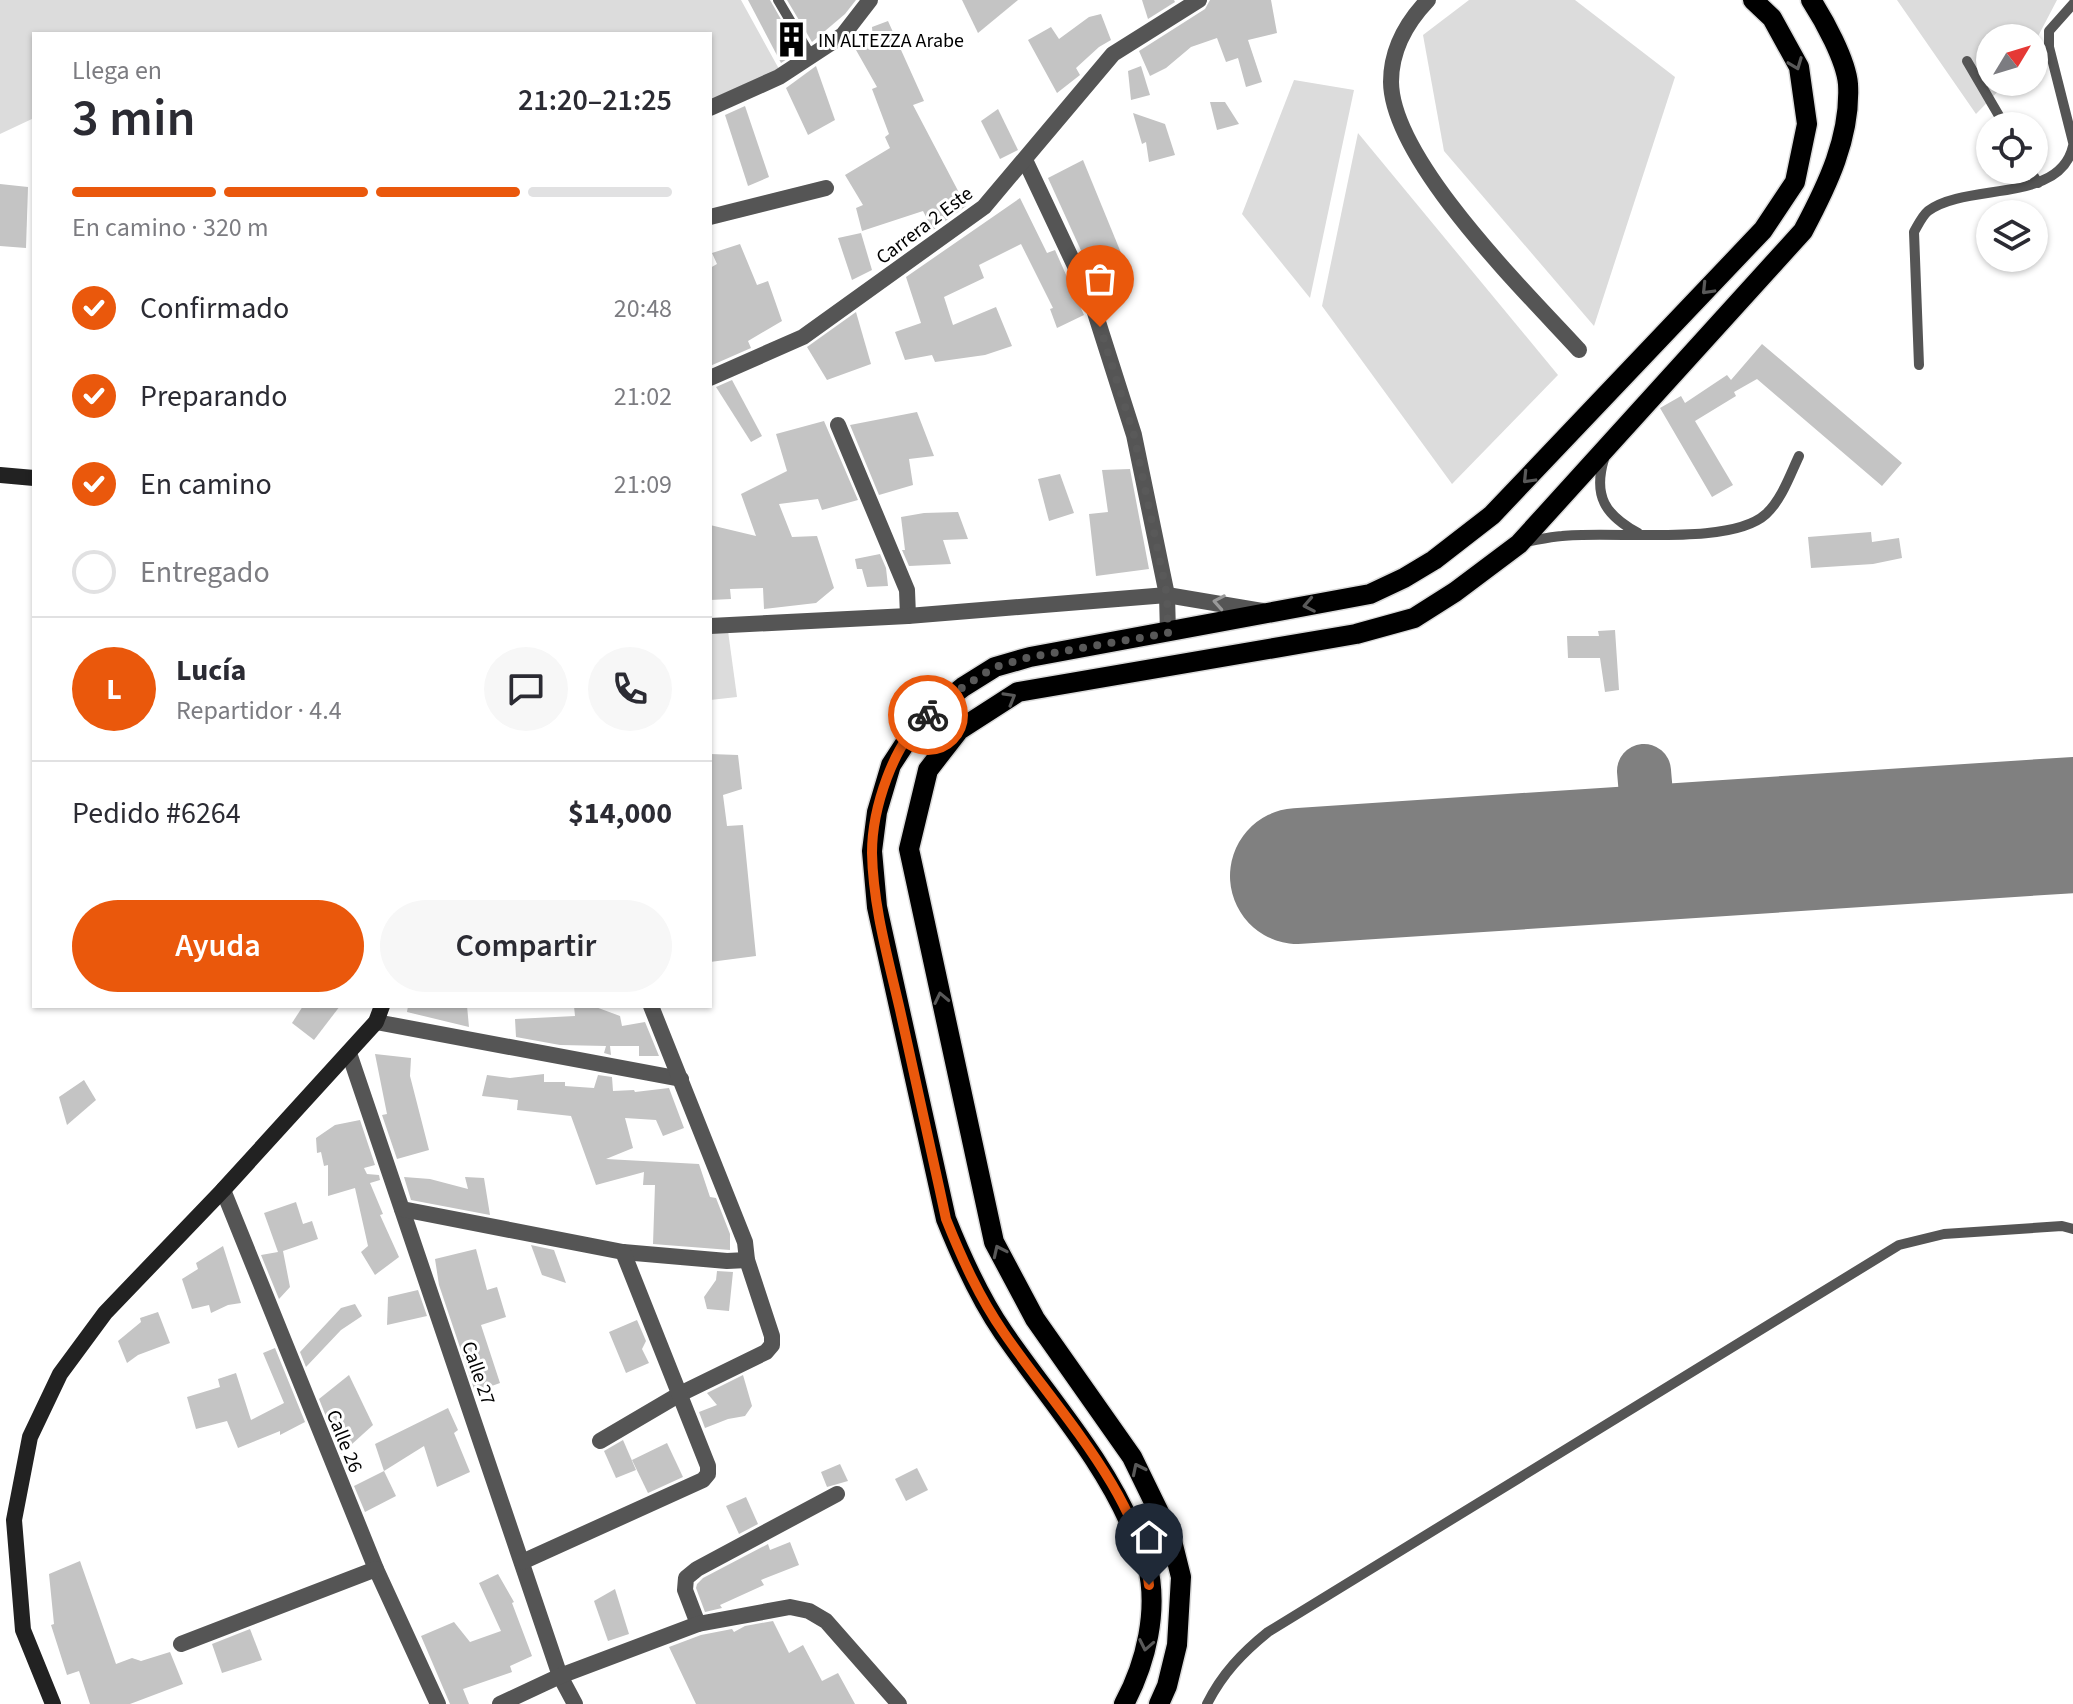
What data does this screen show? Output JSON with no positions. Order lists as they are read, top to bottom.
{
  "streets": {
    "street": ["Carrera 2 Este", "Calle 27", "Calle 26"]
  },
  "places": {
    "building": ["IN ALTEZZA Arabe"]
  },
  "north": "top right",
  "page": {
    "heading": ["3 min", "Llega en", "21:20–21:25"],
    "panel": [
      "Lucía",
      "Repartidor · 4.4",
      "Pedido #6264",
      "$14,000"
    ],
    "bar": "En camino · 320 m",
    "list": [
      ["Confirmado", "20:48"],
      ["Preparando", "21:02"],
      ["En camino", "21:09"],
      "Entregado"
    ],
    "round": "L",
    "buttons": ["Ayuda", "Compartir"]
  }
}
